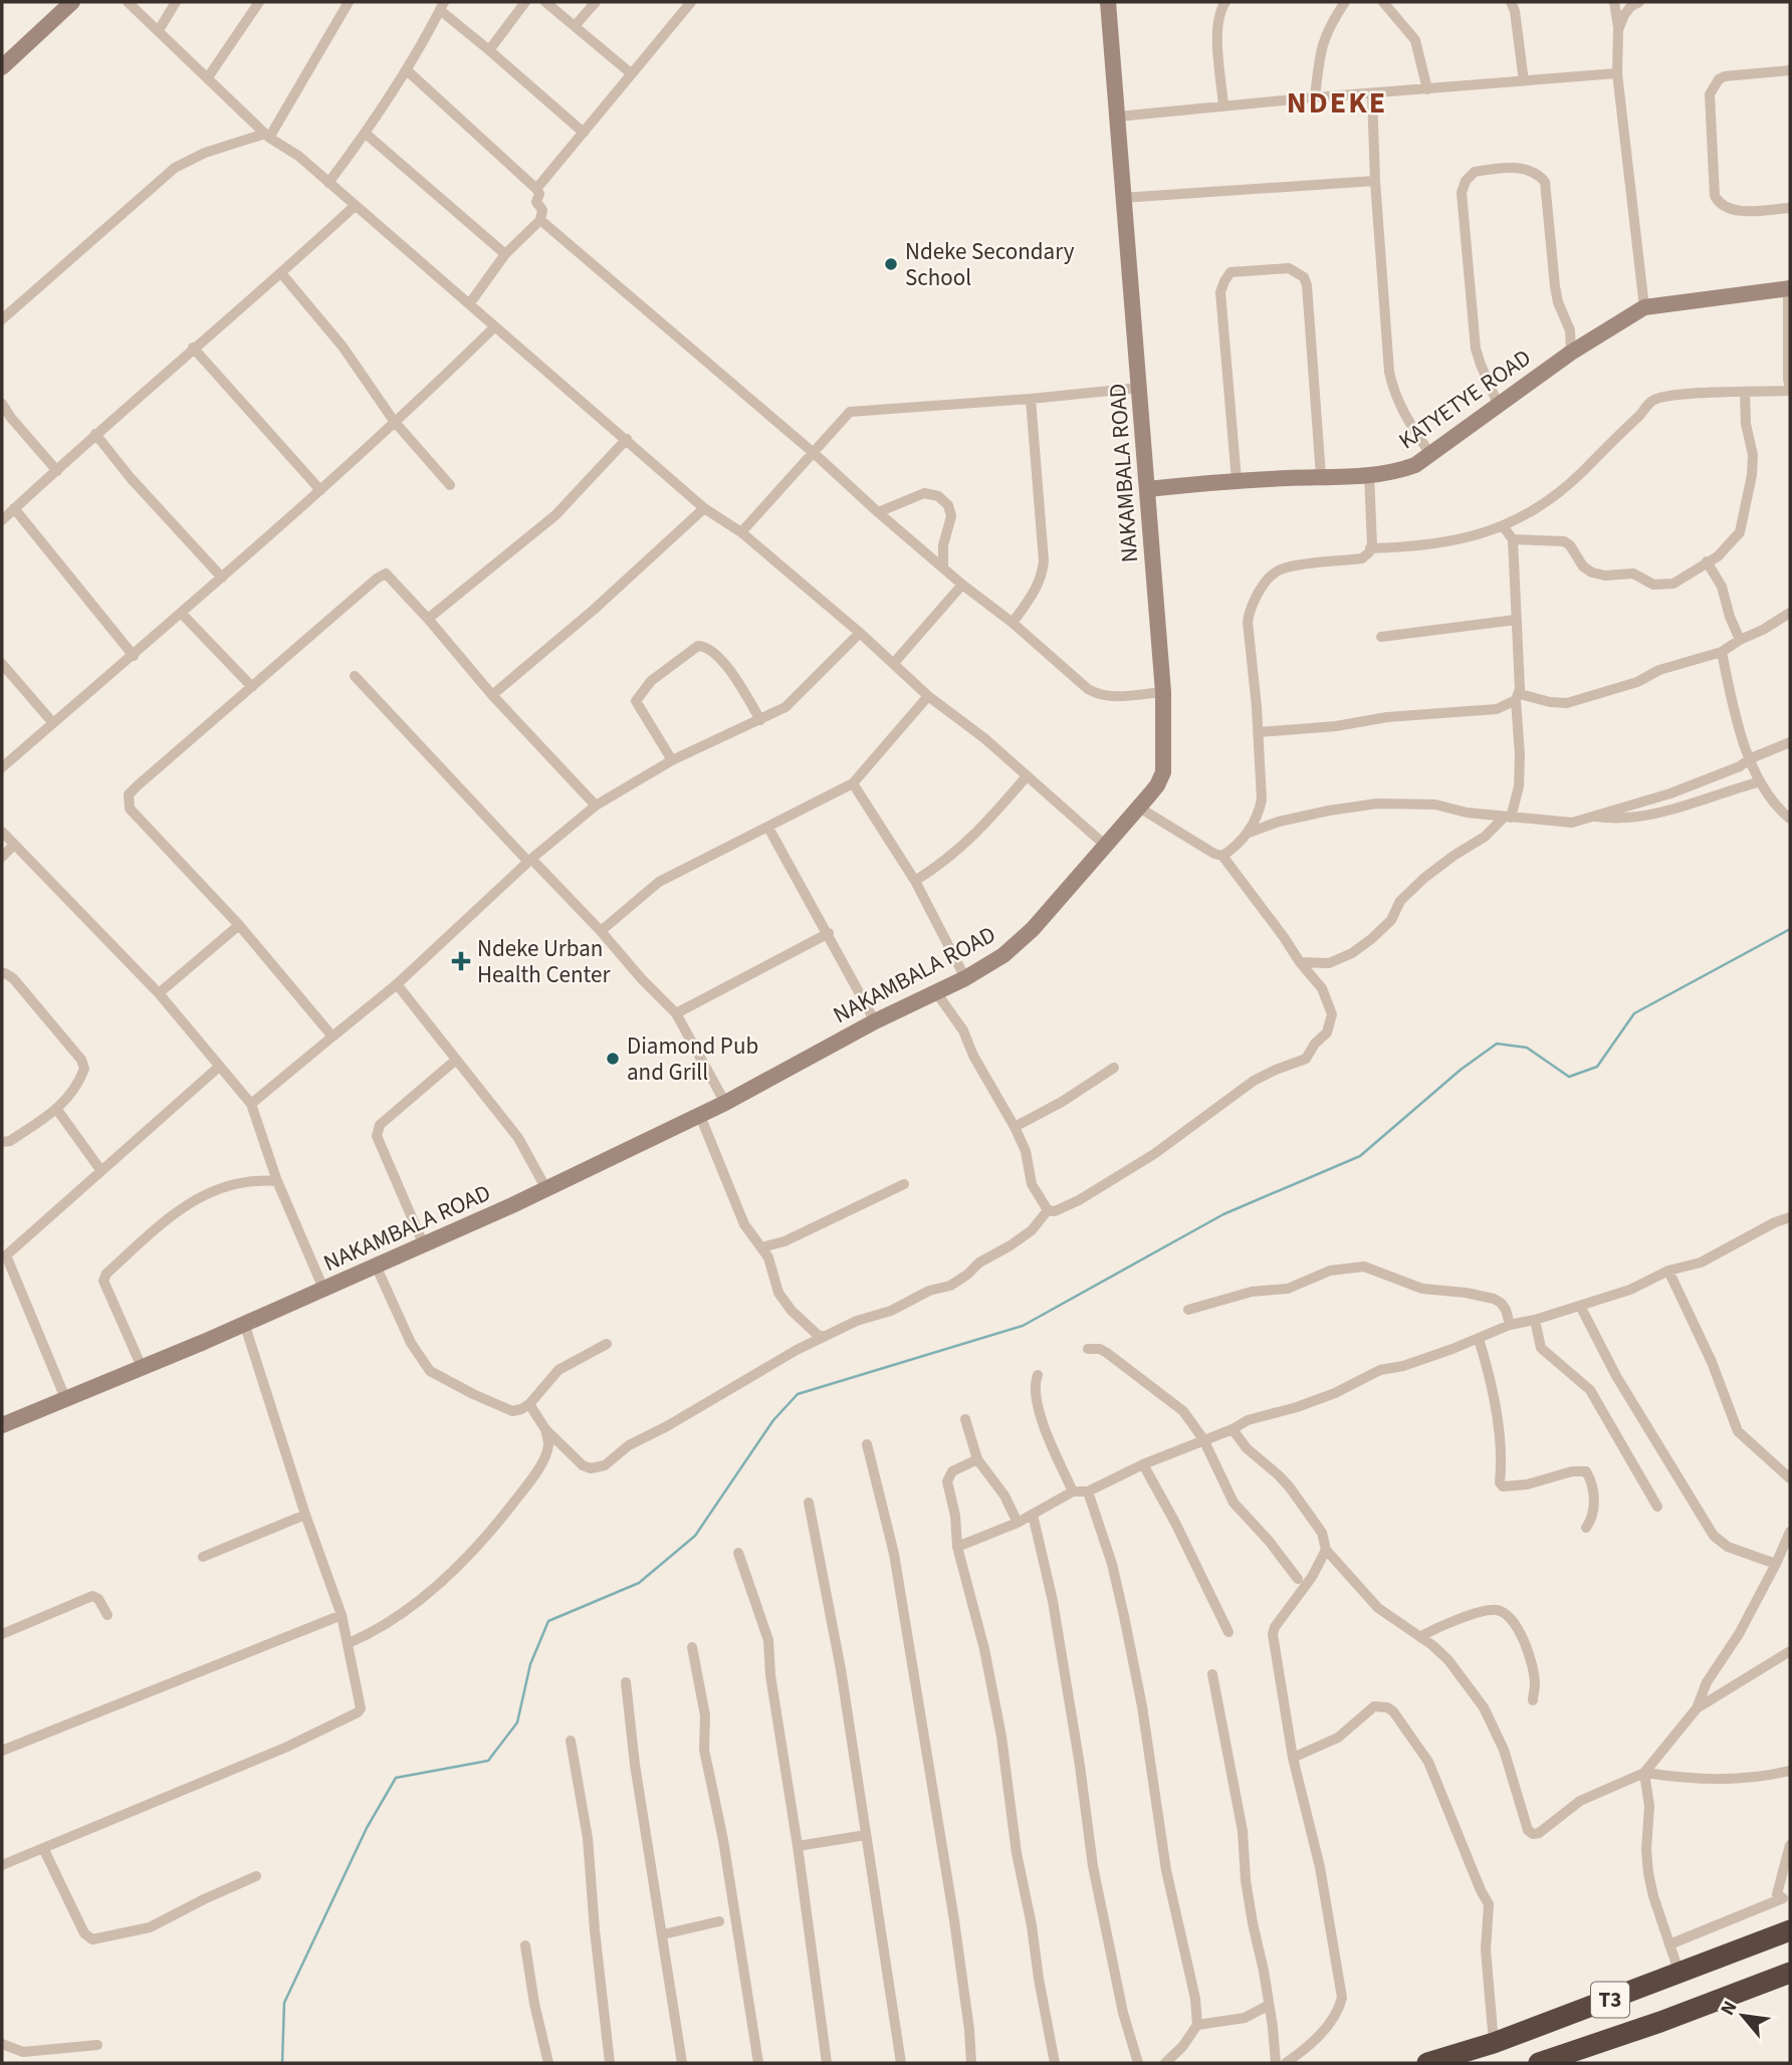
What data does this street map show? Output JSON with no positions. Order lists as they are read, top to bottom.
{
  "streets": {
    "highway": ["T3"],
    "main road": ["KATYETYE ROAD", "NAKAMBALA ROAD"]
  },
  "crossings": [
    ["KATYETYE ROAD", "NAKAMBALA ROAD"]
  ],
  "districts": ["NDEKE"],
  "places": {
    "other": ["Ndeke Secondary School", "Diamond Pub and Grill"],
    "health": ["Ndeke Urban Health Center"]
  },
  "north": "top left"
}
